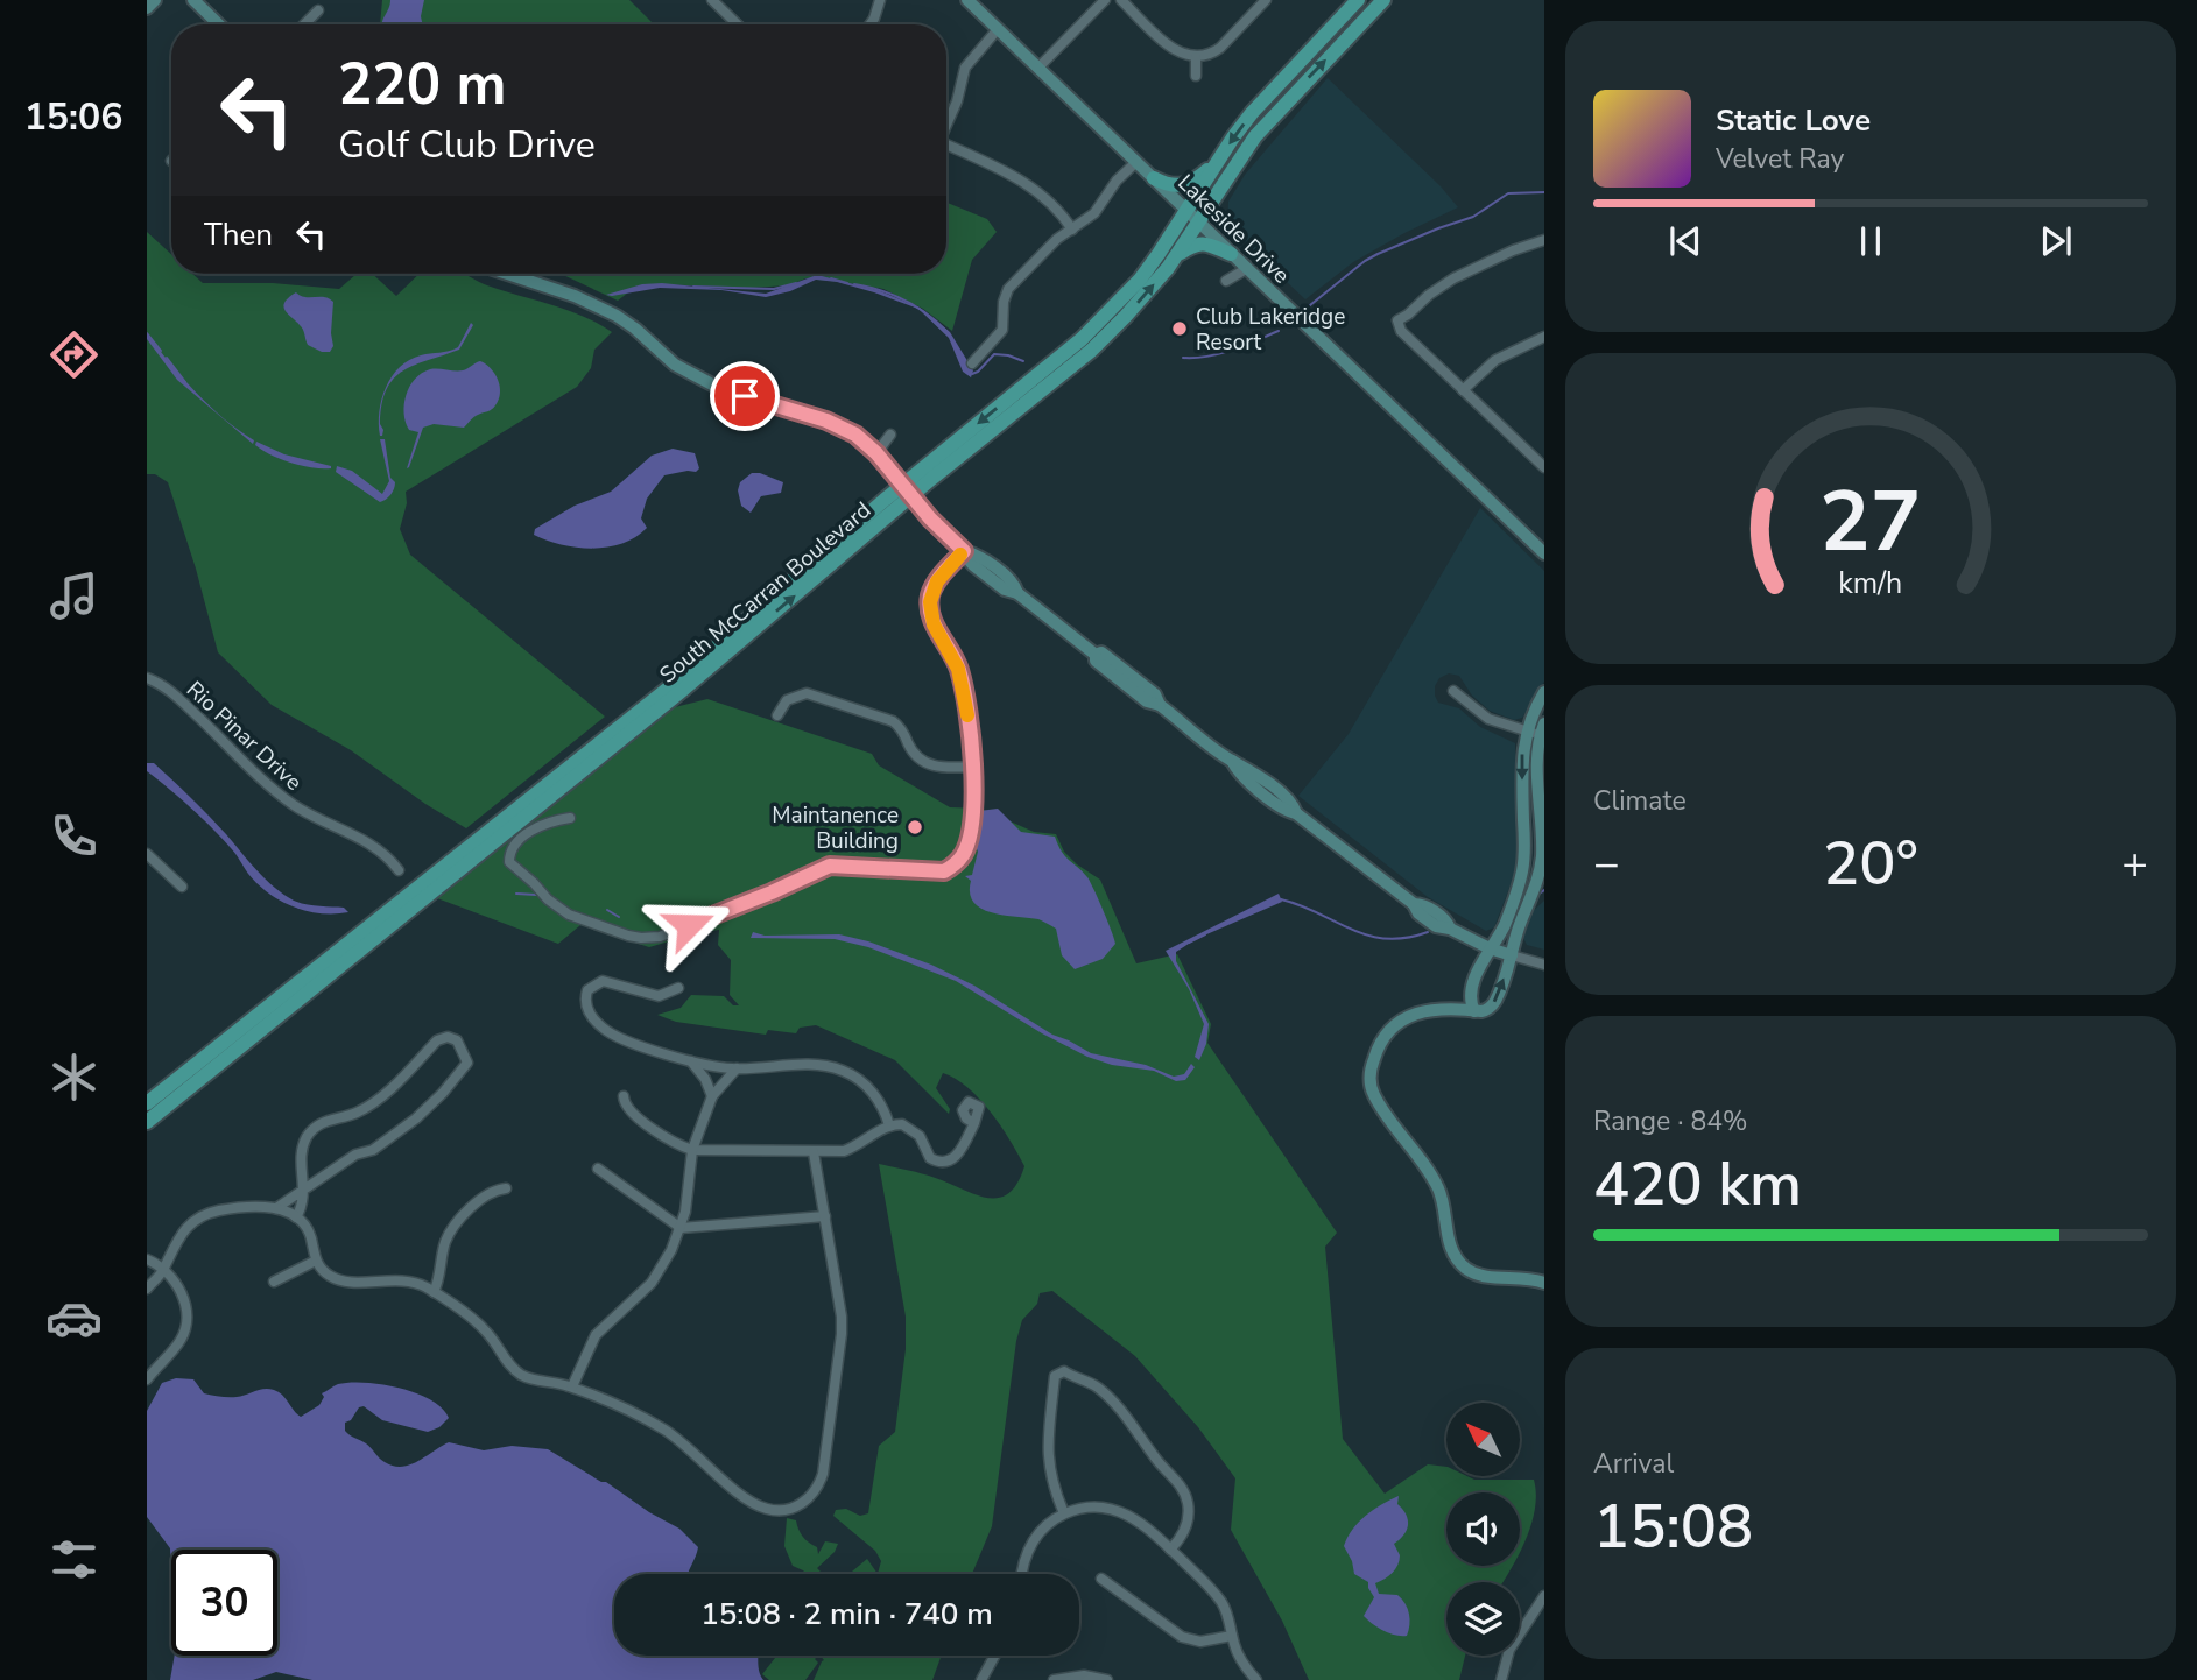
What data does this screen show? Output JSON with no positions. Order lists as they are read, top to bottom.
{
  "streets": {
    "main road": ["South McCarran Boulevard"],
    "street": ["Lakeside Drive", "Rio Pinar Drive"]
  },
  "crossings": [
    ["Lakeside Drive", "South McCarran Boulevard"]
  ],
  "places": ["Club Lakeridge Resort", "Maintanence Building"],
  "north": "top left",
  "page": {
    "tabs": "15:06",
    "turn": ["220 m", "Golf Club Drive"],
    "song": ["Static Love", "Velvet Ray"],
    "then": "Then",
    "tile": [
      "Climate",
      ["Range · 84%", "420 km"],
      ["Arrival", "15:08"]
    ],
    "heat": ["−", "20°", "+"],
    "limit": "30",
    "trip": "15:08 · 2 min · 740 m",
    "gauge": ["27", "km/h"]
  }
}
